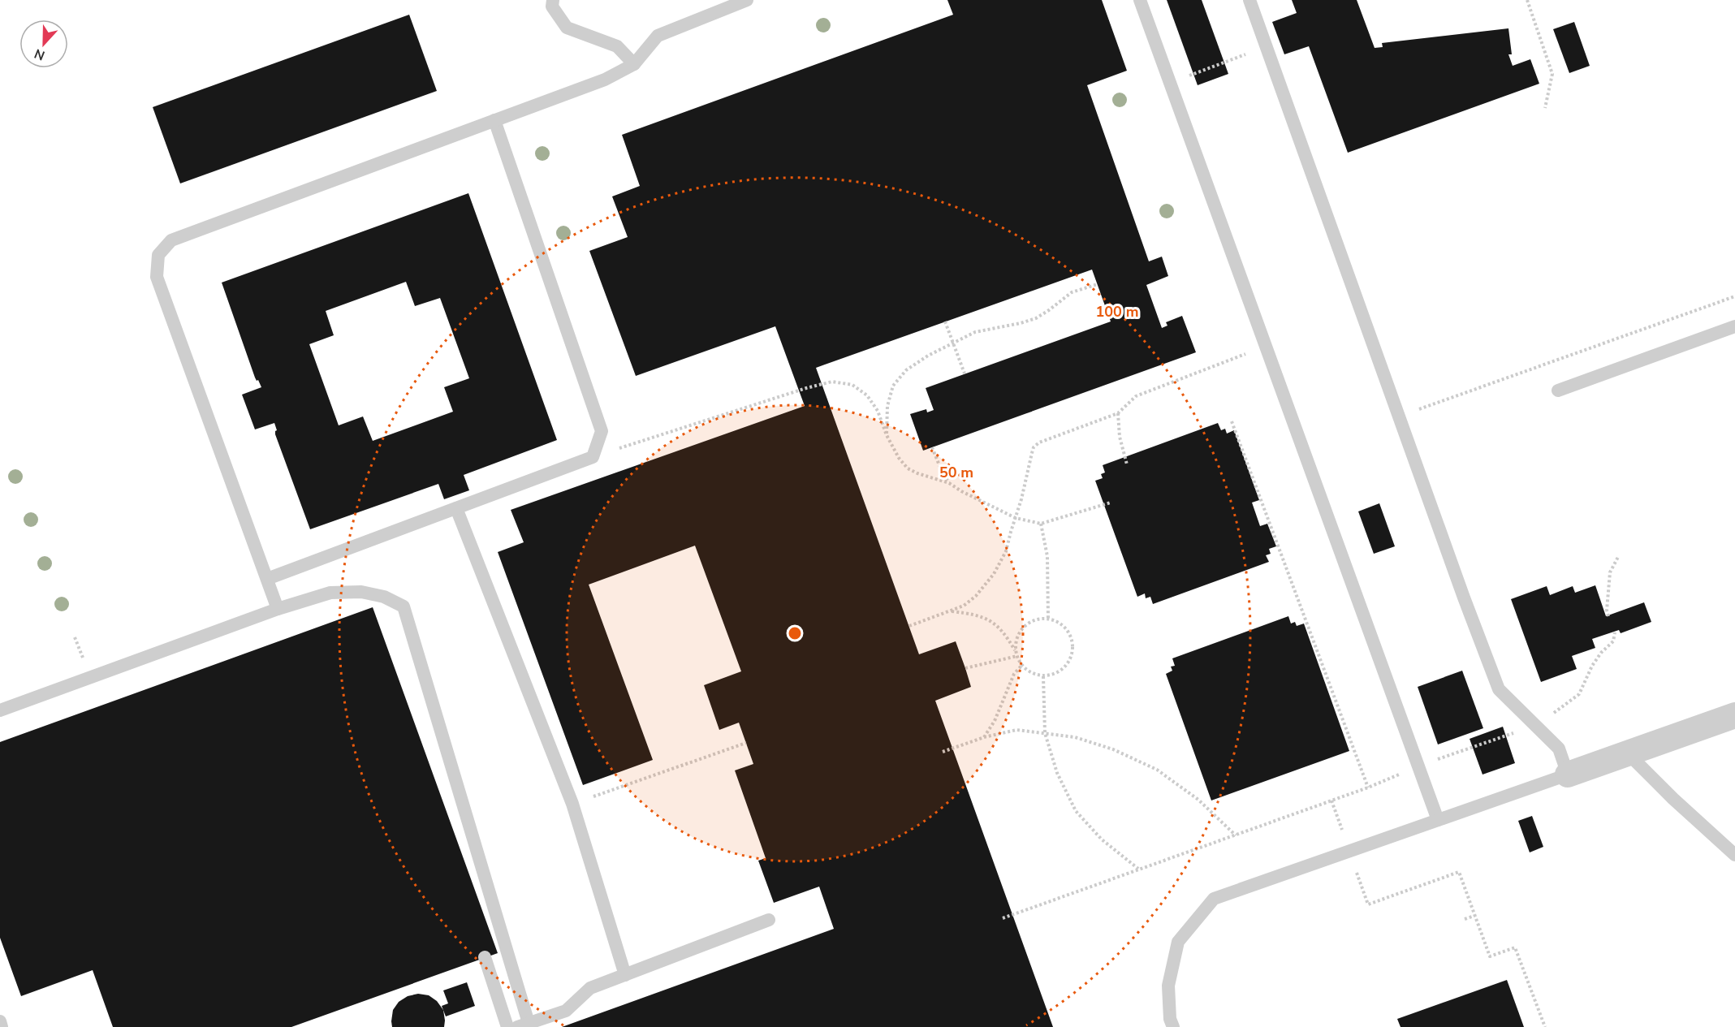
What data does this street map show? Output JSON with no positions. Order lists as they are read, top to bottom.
{
  "north": "bottom",
  "rings": ["100 m", "50 m"]
}
